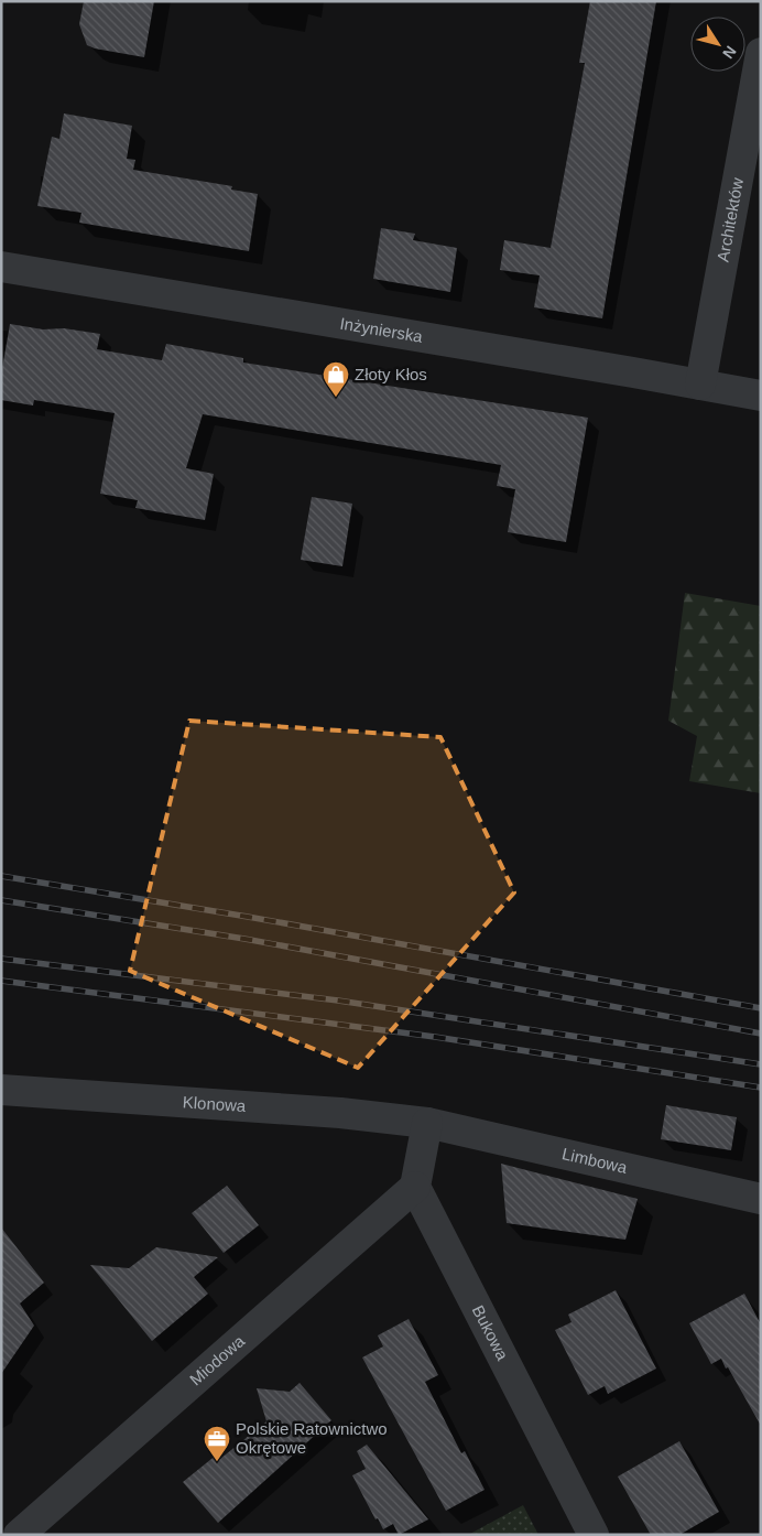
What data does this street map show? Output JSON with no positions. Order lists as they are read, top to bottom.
{
  "streets": {
    "street": [
      "Architektów",
      "Inżynierska",
      "Klonowa",
      "Limbowa",
      "Bukowa",
      "Miodowa"
    ]
  },
  "crossings": [
    ["Architektów", "Inżynierska"],
    ["Klonowa", "Limbowa"],
    ["Bukowa", "Miodowa"]
  ],
  "places": {
    "shop": ["Złoty Kłos"],
    "office": ["Polskie Ratownictwo Okrętowe"]
  },
  "north": "bottom right"
}
